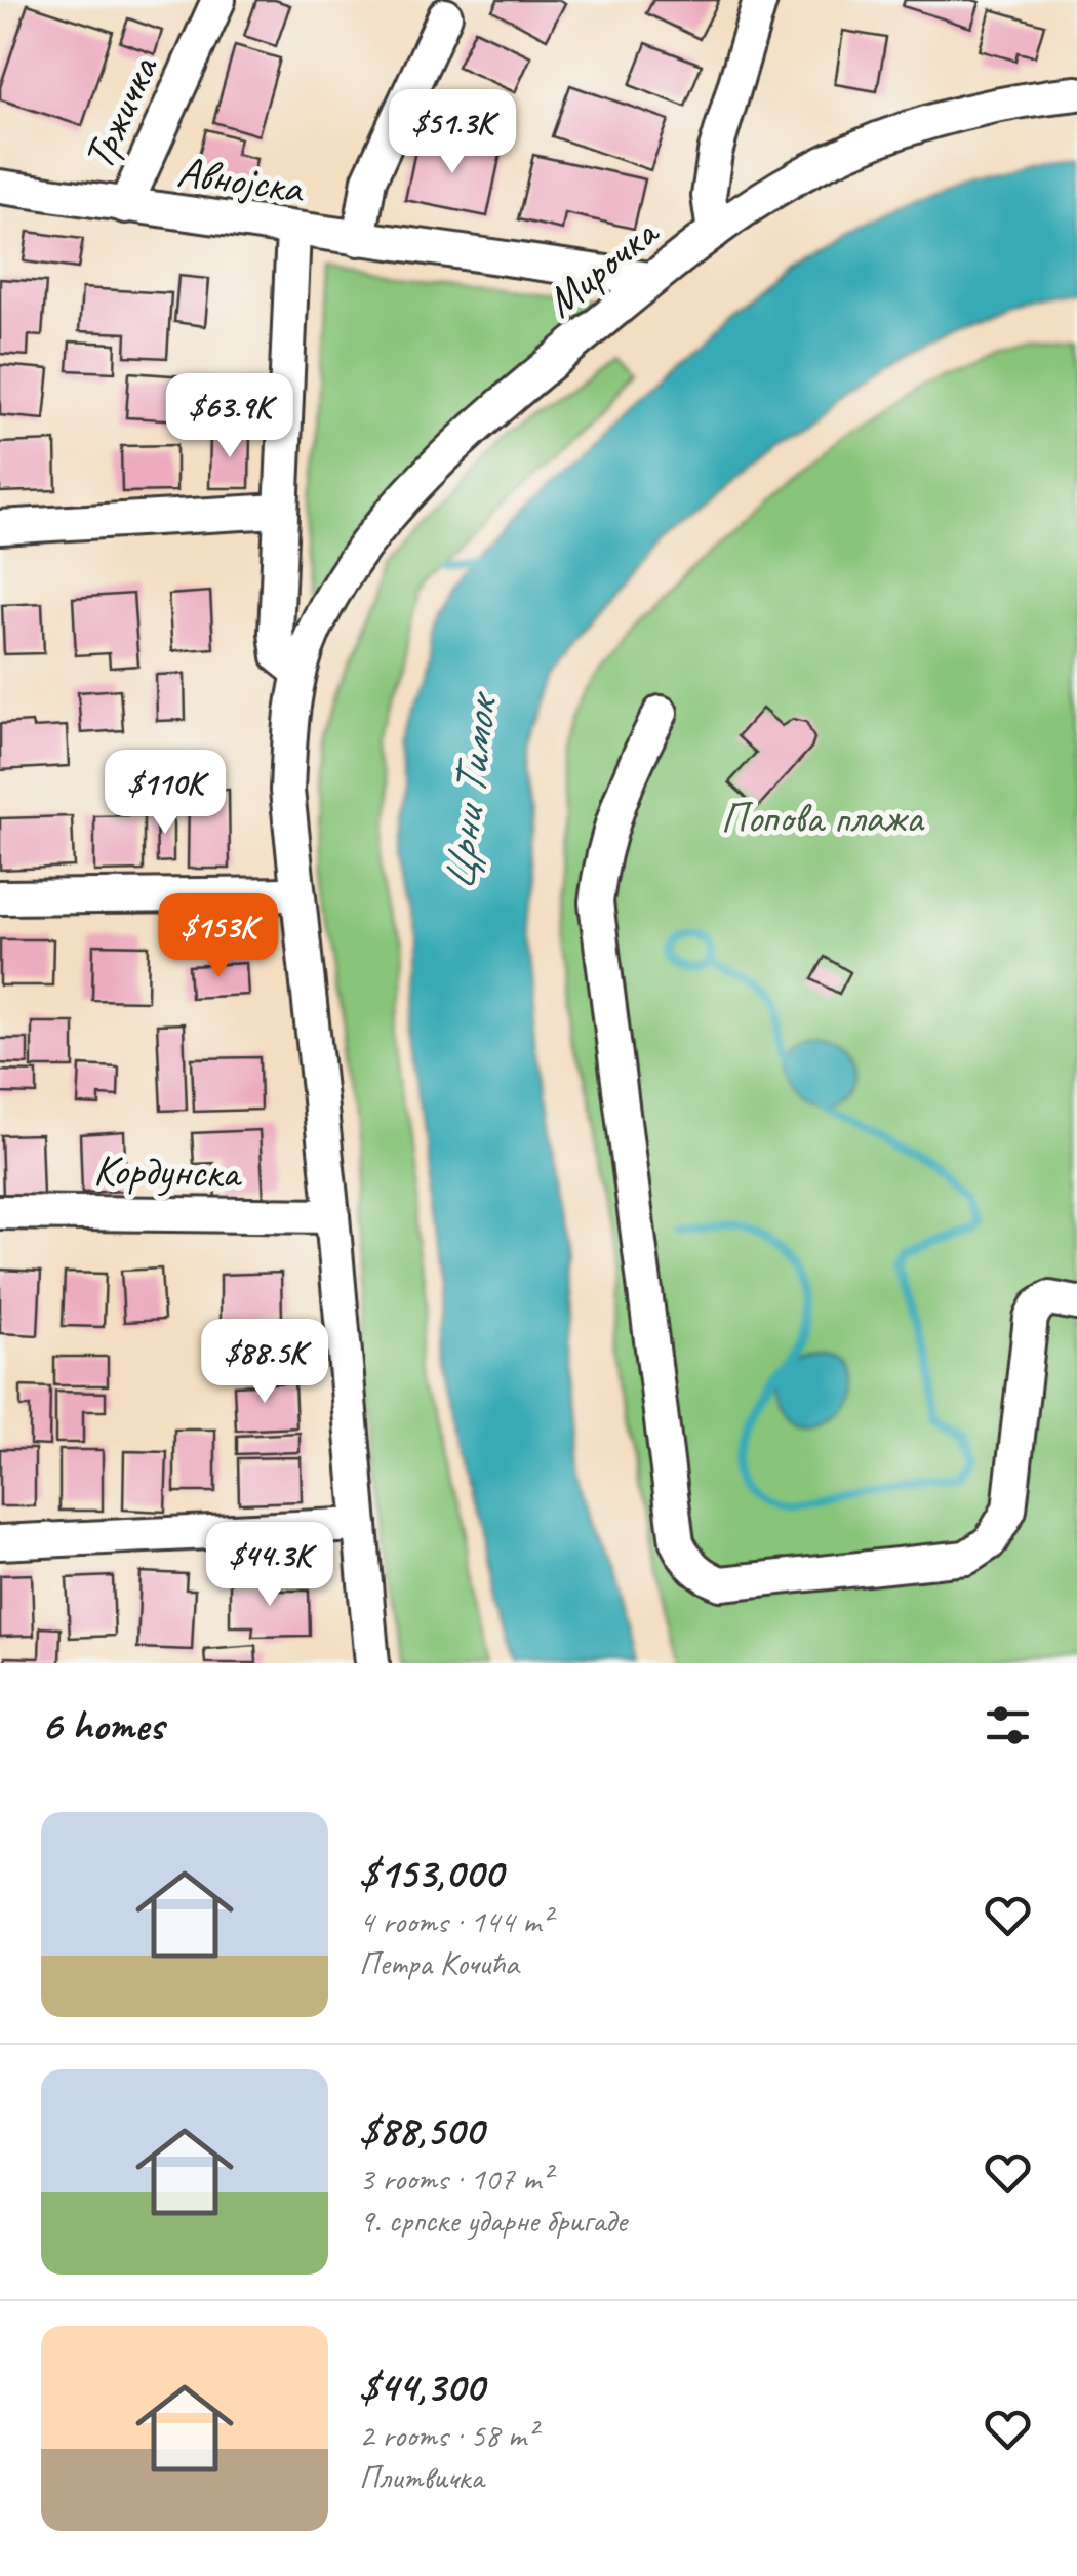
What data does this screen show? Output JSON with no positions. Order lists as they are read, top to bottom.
{
  "streets": {
    "street": [
      "Тржичка",
      "Авнојска",
      "Мирочка",
      "Кордунска"
    ]
  },
  "crossings": [
    ["Тржичка", "Авнојска"],
    ["Авнојска", "Мирочка"],
    ["Мирочка", "Кордунска"]
  ],
  "water": ["Црни Тимок"],
  "parks": ["Попова плажа"],
  "page": {
    "price": [
      "$51.3K",
      "$63.9K",
      "$110K",
      "$153K",
      "$88.5K",
      "$44.3K"
    ],
    "heading": "6 homes",
    "list": [
      {
        "name": "$153,000",
        "note": "4 rooms · 144 m² · Петра Кочића"
      },
      {
        "name": "$88,500",
        "note": "3 rooms · 107 m² · 9. српске ударне бригаде"
      },
      {
        "name": "$44,300",
        "note": "2 rooms · 58 m² · Плитвичка"
      }
    ]
  }
}
